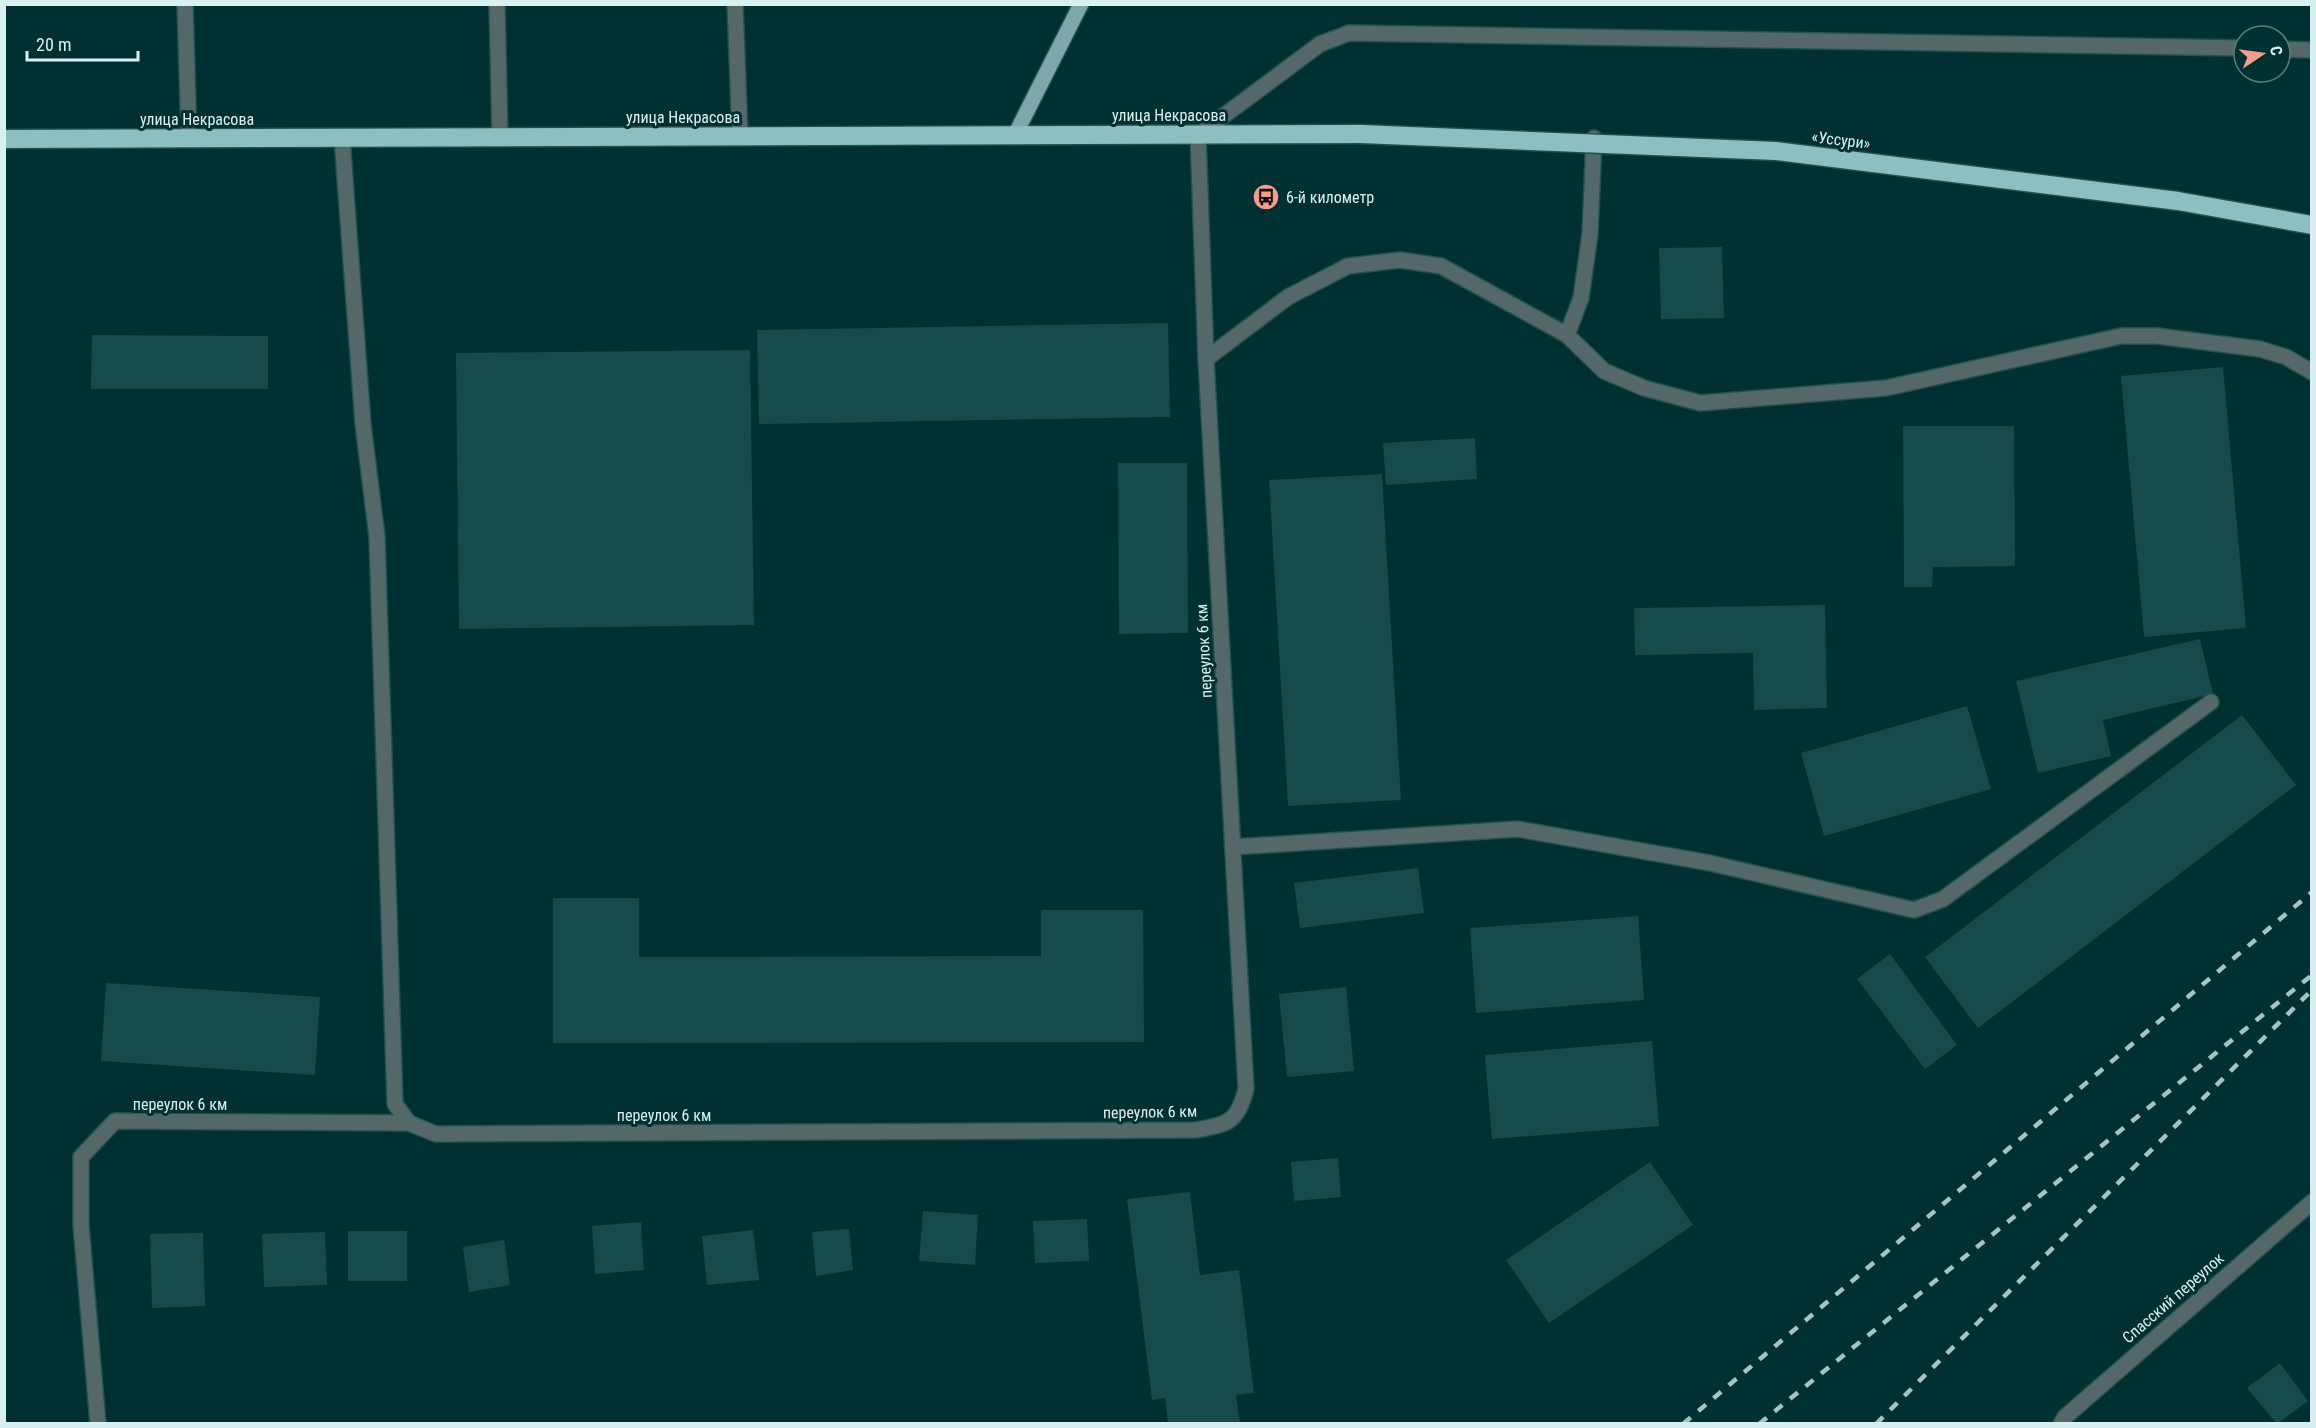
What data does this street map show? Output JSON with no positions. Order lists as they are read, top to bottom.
{
  "streets": {
    "highway": ["улица Некрасова", "«Уссури»"],
    "street": ["переулок 6 км", "Спасский переулок"]
  },
  "crossings": [
    ["улица Некрасова", "«Уссури»"],
    ["улица Некрасова", "переулок 6 км"]
  ],
  "places": {
    "bus stop": ["6-й километр"]
  },
  "scale_bar": "20 m",
  "north": "right"
}
